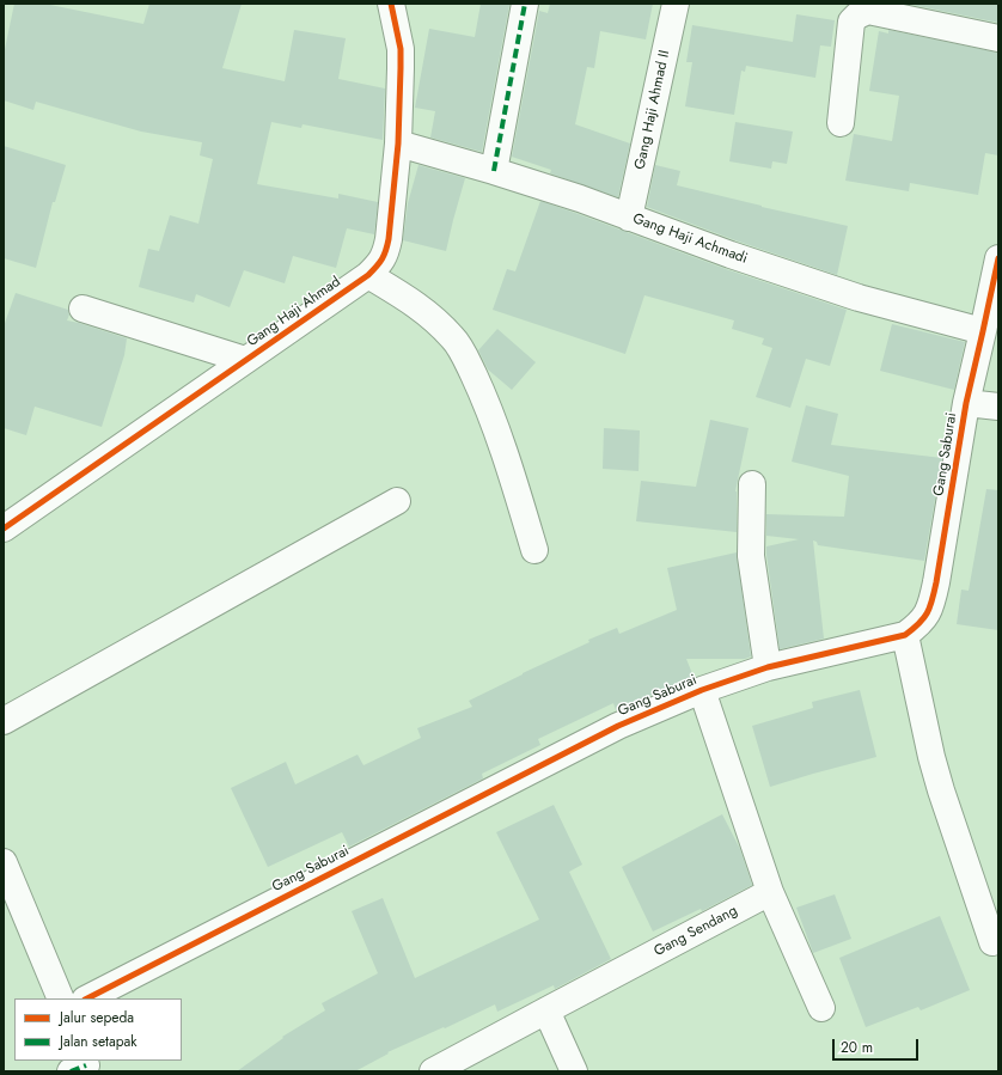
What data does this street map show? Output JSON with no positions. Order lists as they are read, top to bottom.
{
  "streets": {
    "street": [
      "Gang Haji Ahmad II",
      "Gang Haji Achmadi",
      "Gang Haji Ahmad",
      "Gang Saburai",
      "Gang Sendang"
    ]
  },
  "crossings": [
    ["Gang Haji Ahmad II", "Gang Haji Achmadi"],
    ["Gang Haji Achmadi", "Gang Haji Ahmad"],
    ["Gang Haji Achmadi", "Gang Saburai"]
  ],
  "legend": ["Jalur sepeda", "Jalan setapak"],
  "scale_bar": "20 m"
}
